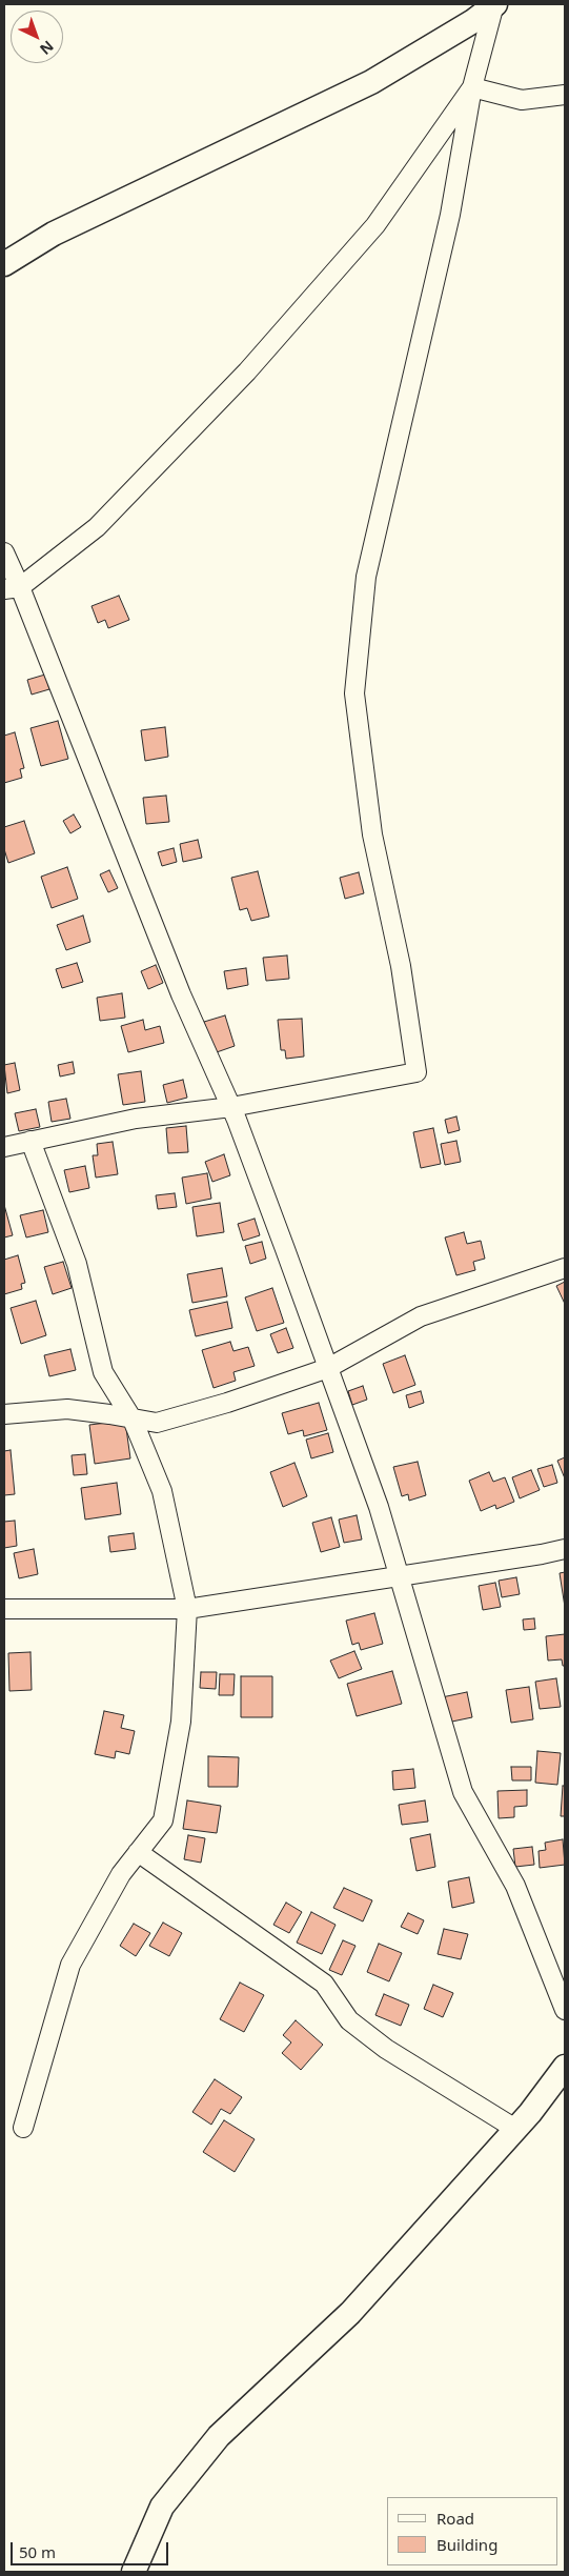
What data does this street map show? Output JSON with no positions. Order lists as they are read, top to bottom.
{
  "legend": ["Road", "Building"],
  "scale_bar": "50 m",
  "north": "bottom right"
}
